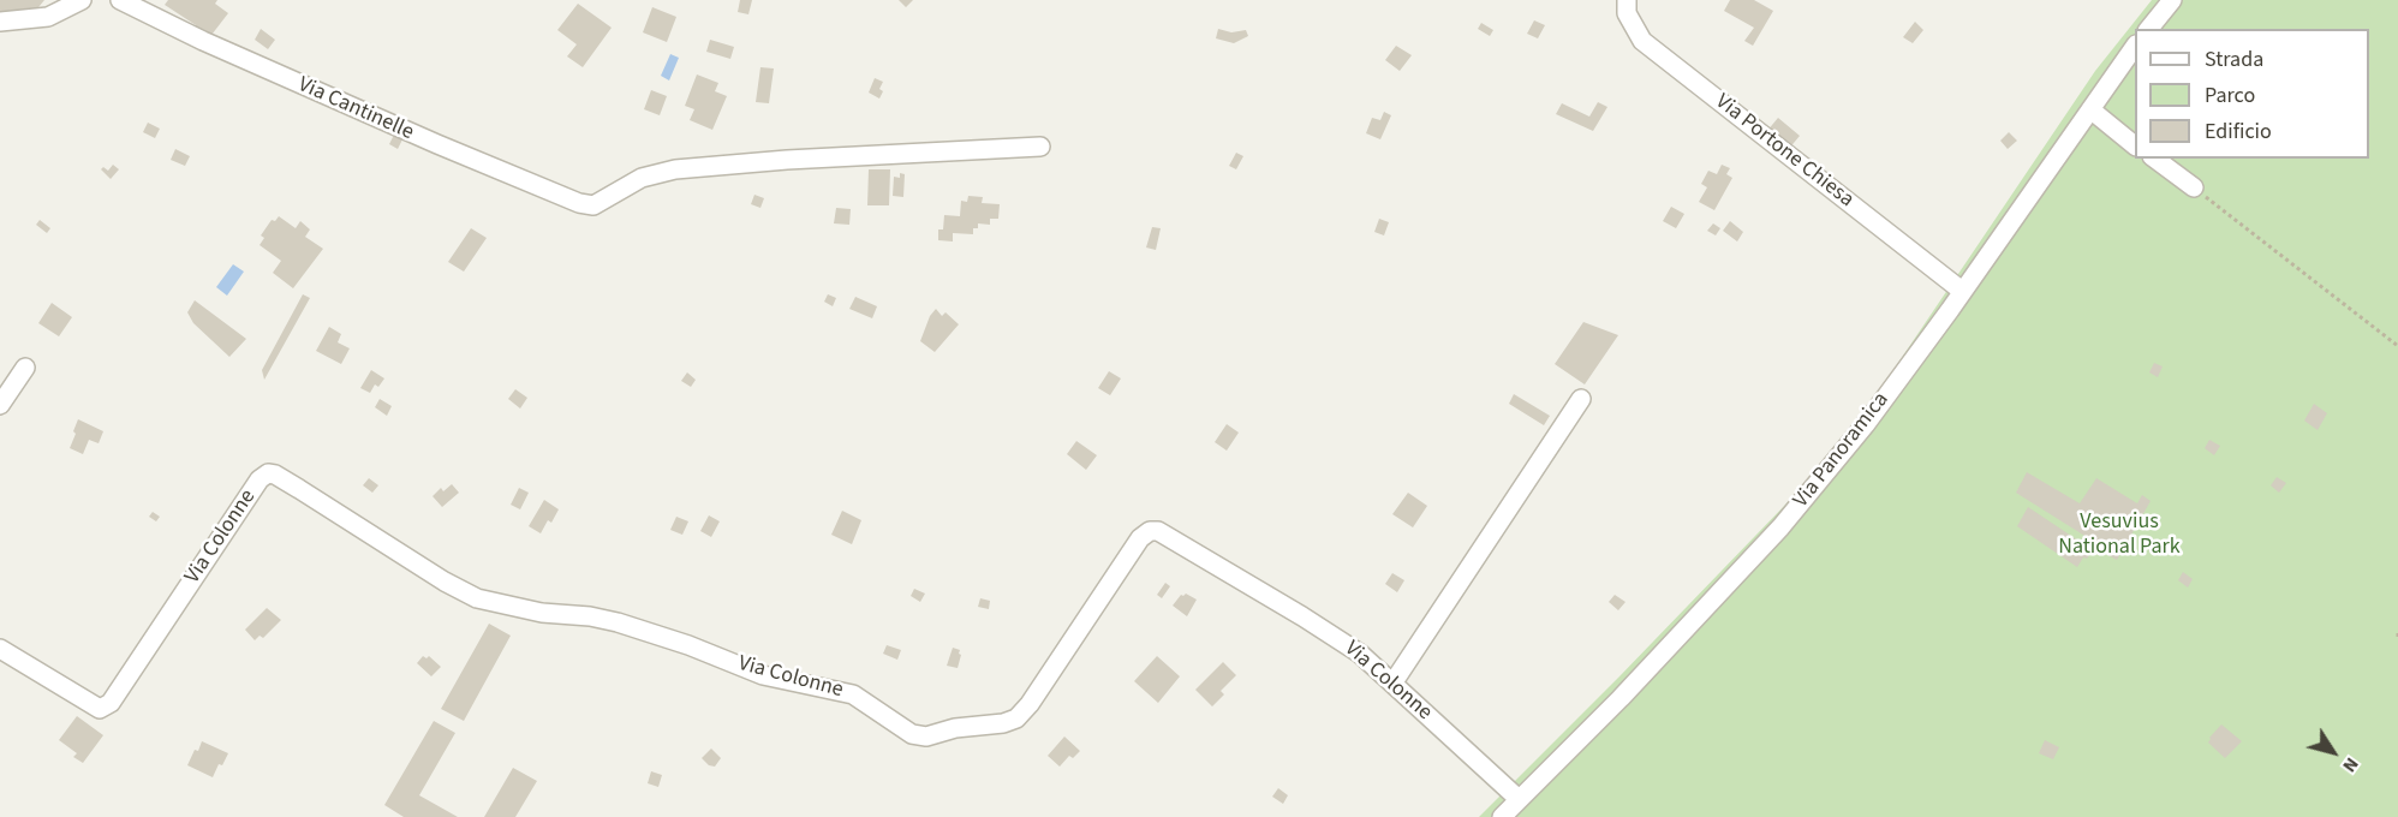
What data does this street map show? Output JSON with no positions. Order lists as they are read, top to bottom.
{
  "streets": {
    "street": [
      "Via Cantinelle",
      "Via Portone Chiesa",
      "Via Panoramica",
      "Via Colonne"
    ]
  },
  "crossings": [
    ["Via Portone Chiesa", "Via Panoramica"],
    ["Via Panoramica", "Via Colonne"]
  ],
  "parks": ["Vesuvius National Park"],
  "legend": ["Strada", "Parco", "Edificio"],
  "north": "bottom right"
}
